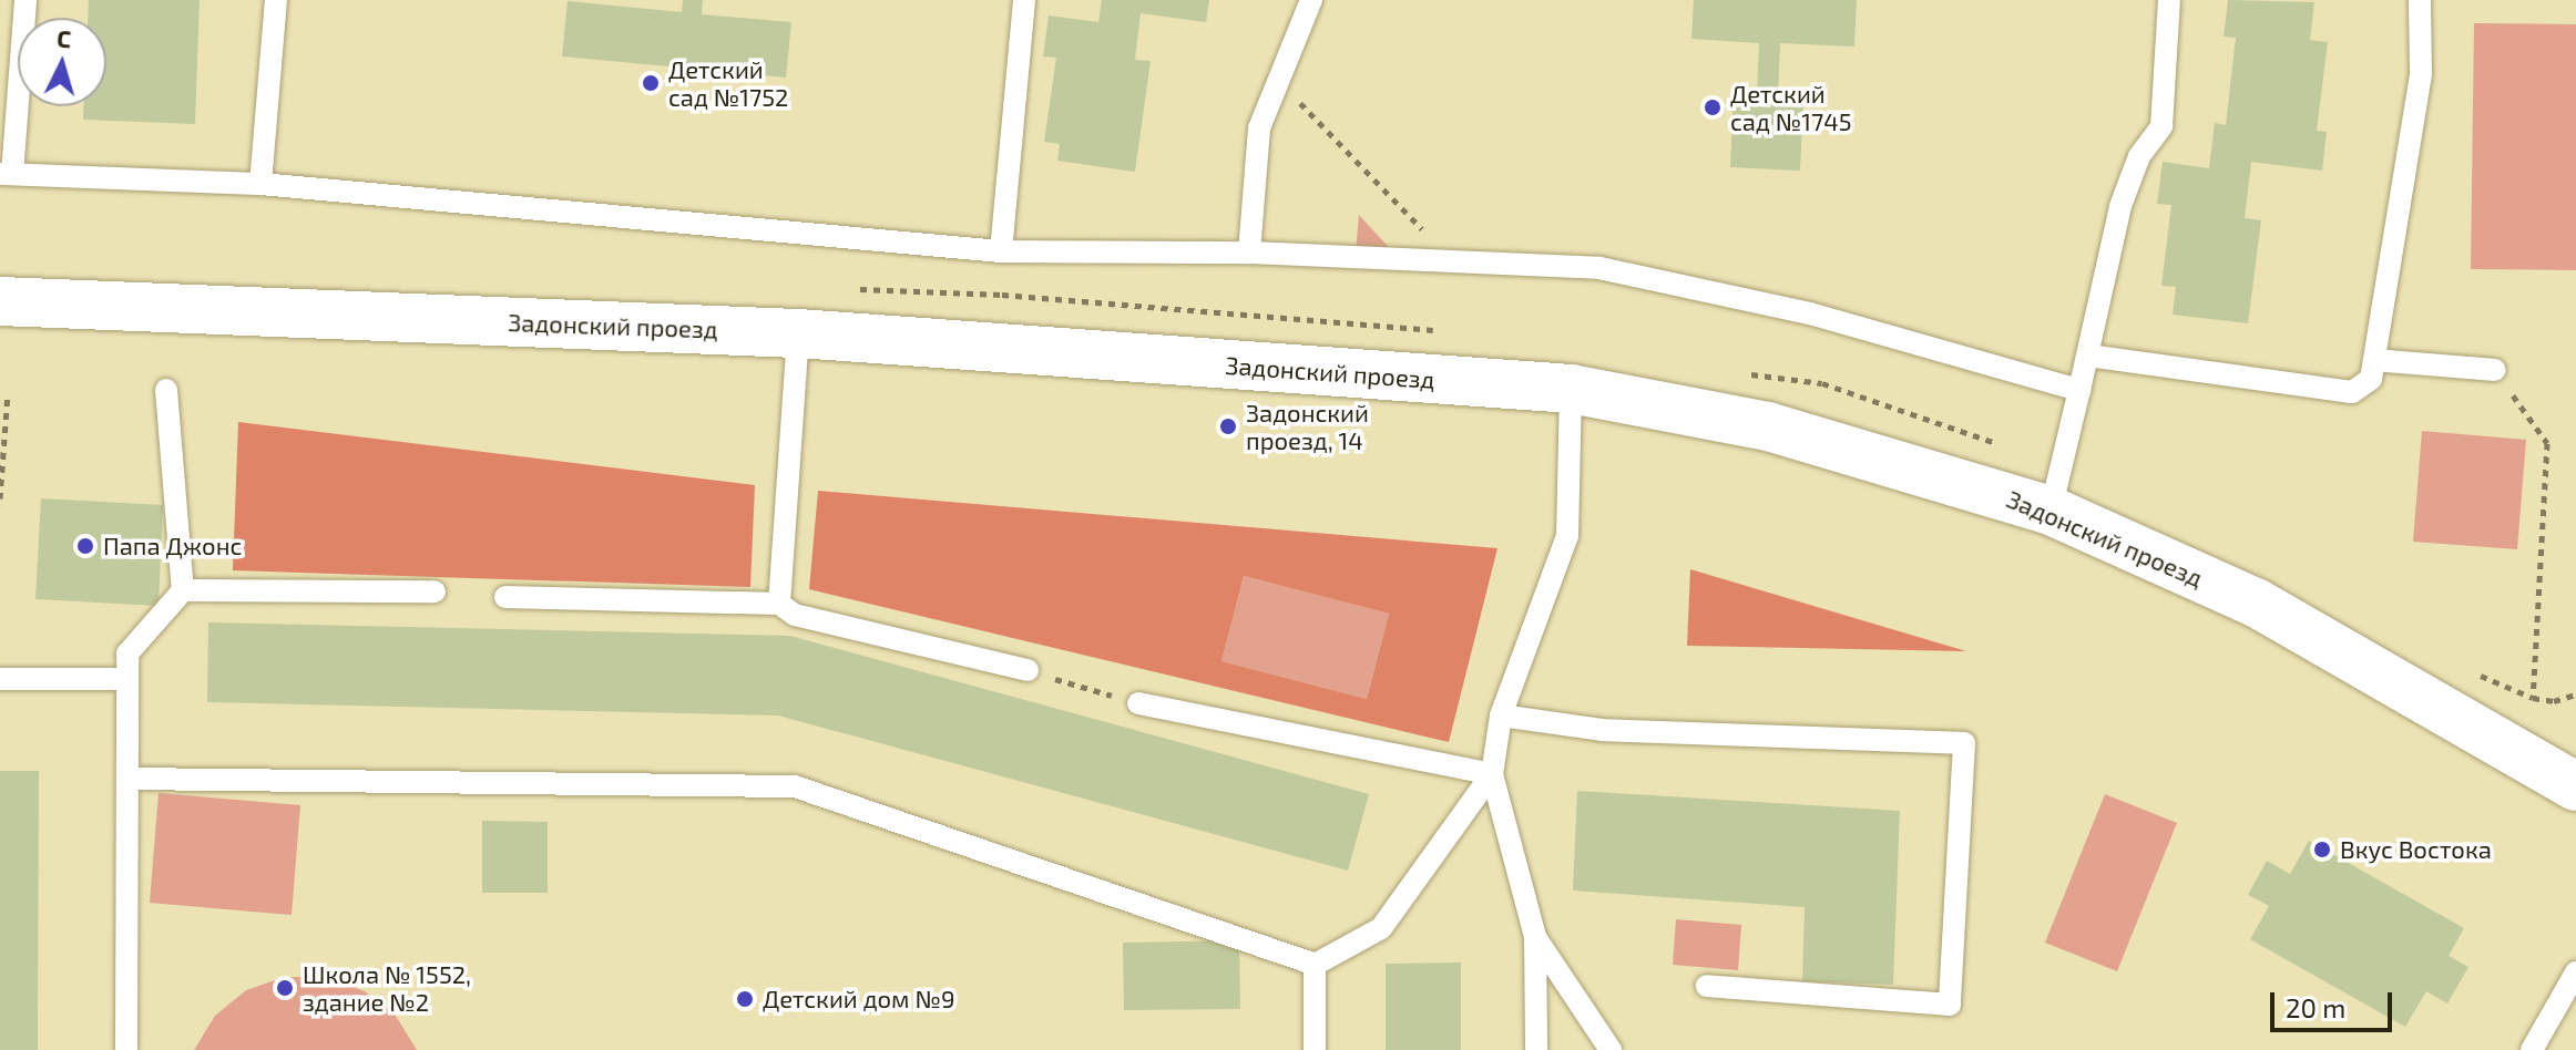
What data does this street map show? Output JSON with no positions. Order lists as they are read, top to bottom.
{
  "streets": {
    "street": ["Задонский проезд"]
  },
  "places": [
    "Детский сад №1752",
    "Детский сад №1745",
    "Задонский проезд, 14",
    "Папа Джонс",
    "Вкус Востока",
    "Школа № 1552, здание №2",
    "Детский дом №9"
  ],
  "scale_bar": "20 m",
  "north": "top"
}
